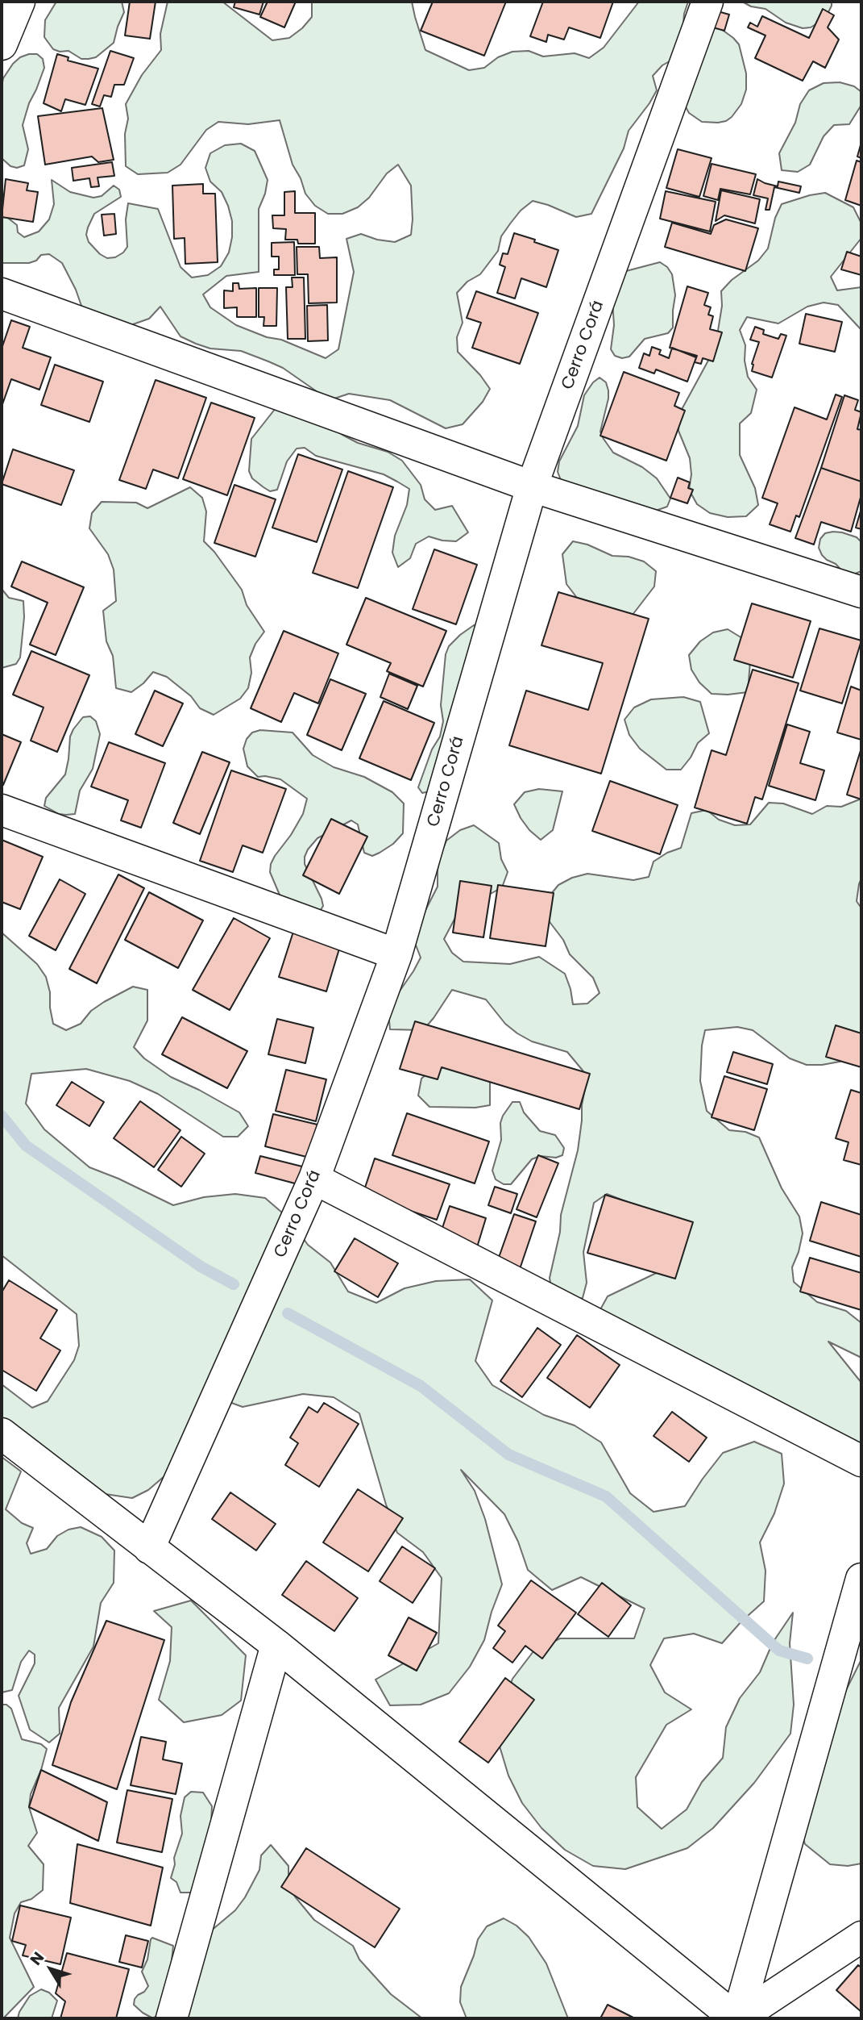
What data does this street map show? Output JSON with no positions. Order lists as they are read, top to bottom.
{
  "streets": {
    "street": ["Cerro Corá"]
  },
  "north": "top left"
}
